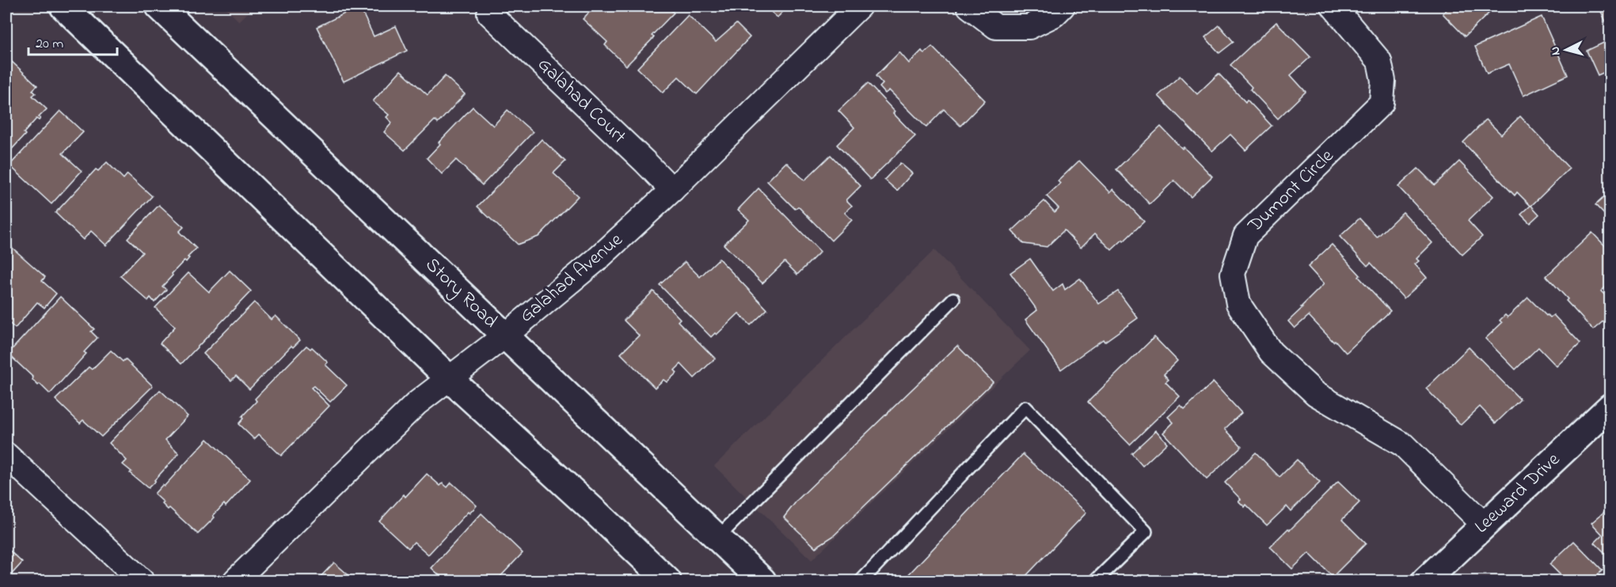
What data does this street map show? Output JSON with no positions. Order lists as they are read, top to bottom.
{
  "streets": {
    "main road": ["Story Road", "Leeward Drive"],
    "street": ["Galahad Court", "Dumont Circle", "Galahad Avenue"]
  },
  "crossings": [
    ["Galahad Court", "Galahad Avenue"],
    ["Dumont Circle", "Leeward Drive"],
    ["Galahad Avenue", "Story Road"]
  ],
  "scale_bar": "20 m",
  "north": "left"
}
